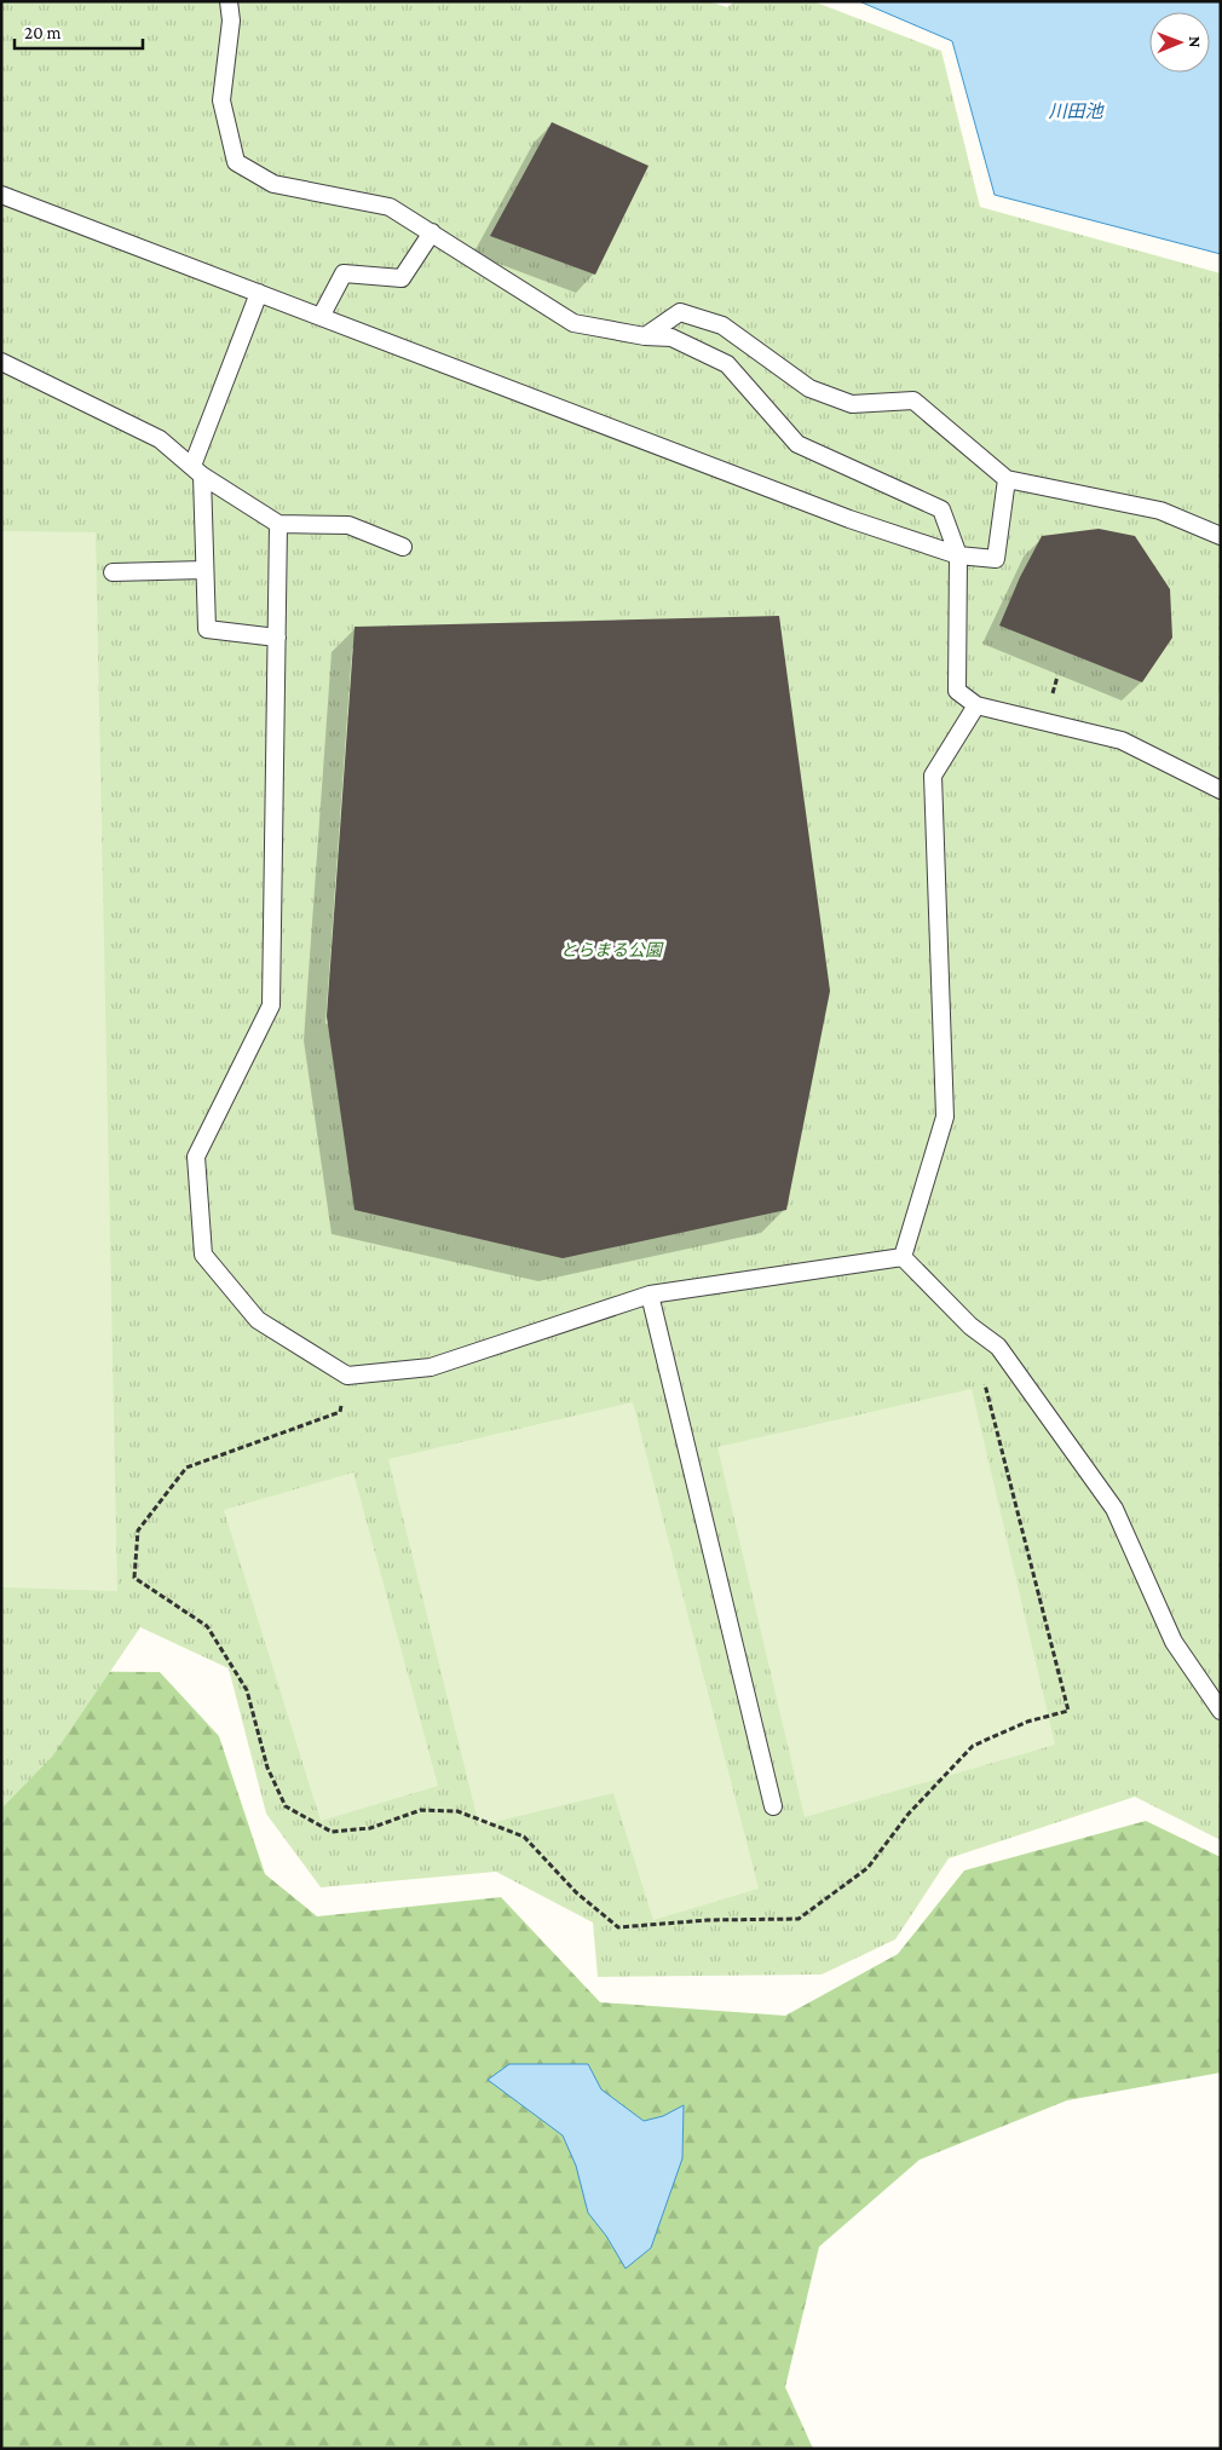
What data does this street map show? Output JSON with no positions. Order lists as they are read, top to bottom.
{
  "water": ["川田池"],
  "parks": ["とらまる公園"],
  "scale_bar": "20 m",
  "north": "right"
}
